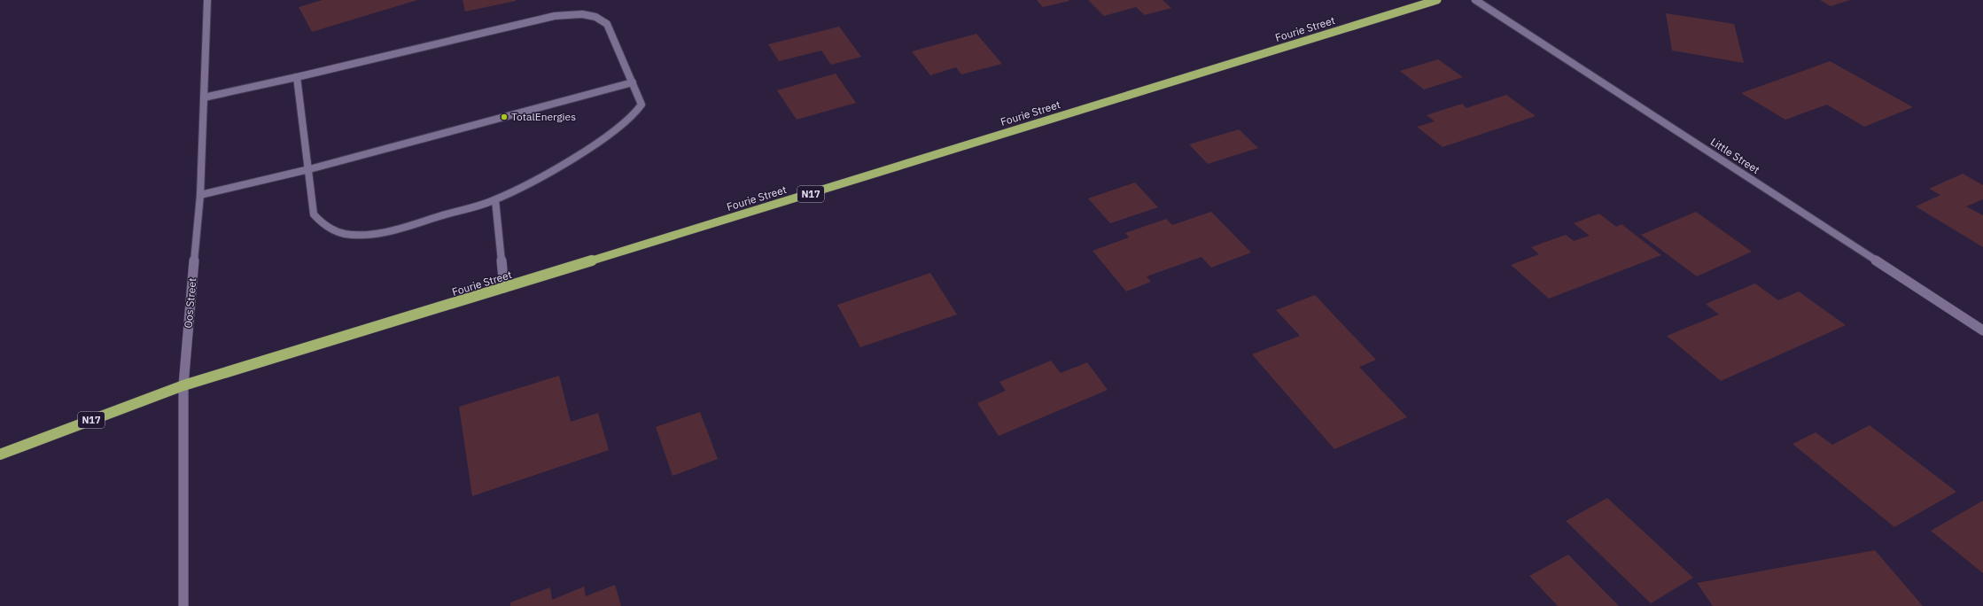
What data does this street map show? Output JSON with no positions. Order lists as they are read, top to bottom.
{
  "streets": {
    "highway": ["Fourie Street", "N17"],
    "street": ["Little Street", "Oos Street"]
  },
  "crossings": [
    ["Fourie Street", "N17"],
    ["Fourie Street", "Oos Street"],
    ["N17", "Oos Street"]
  ],
  "places": ["TotalEnergies"]
}
